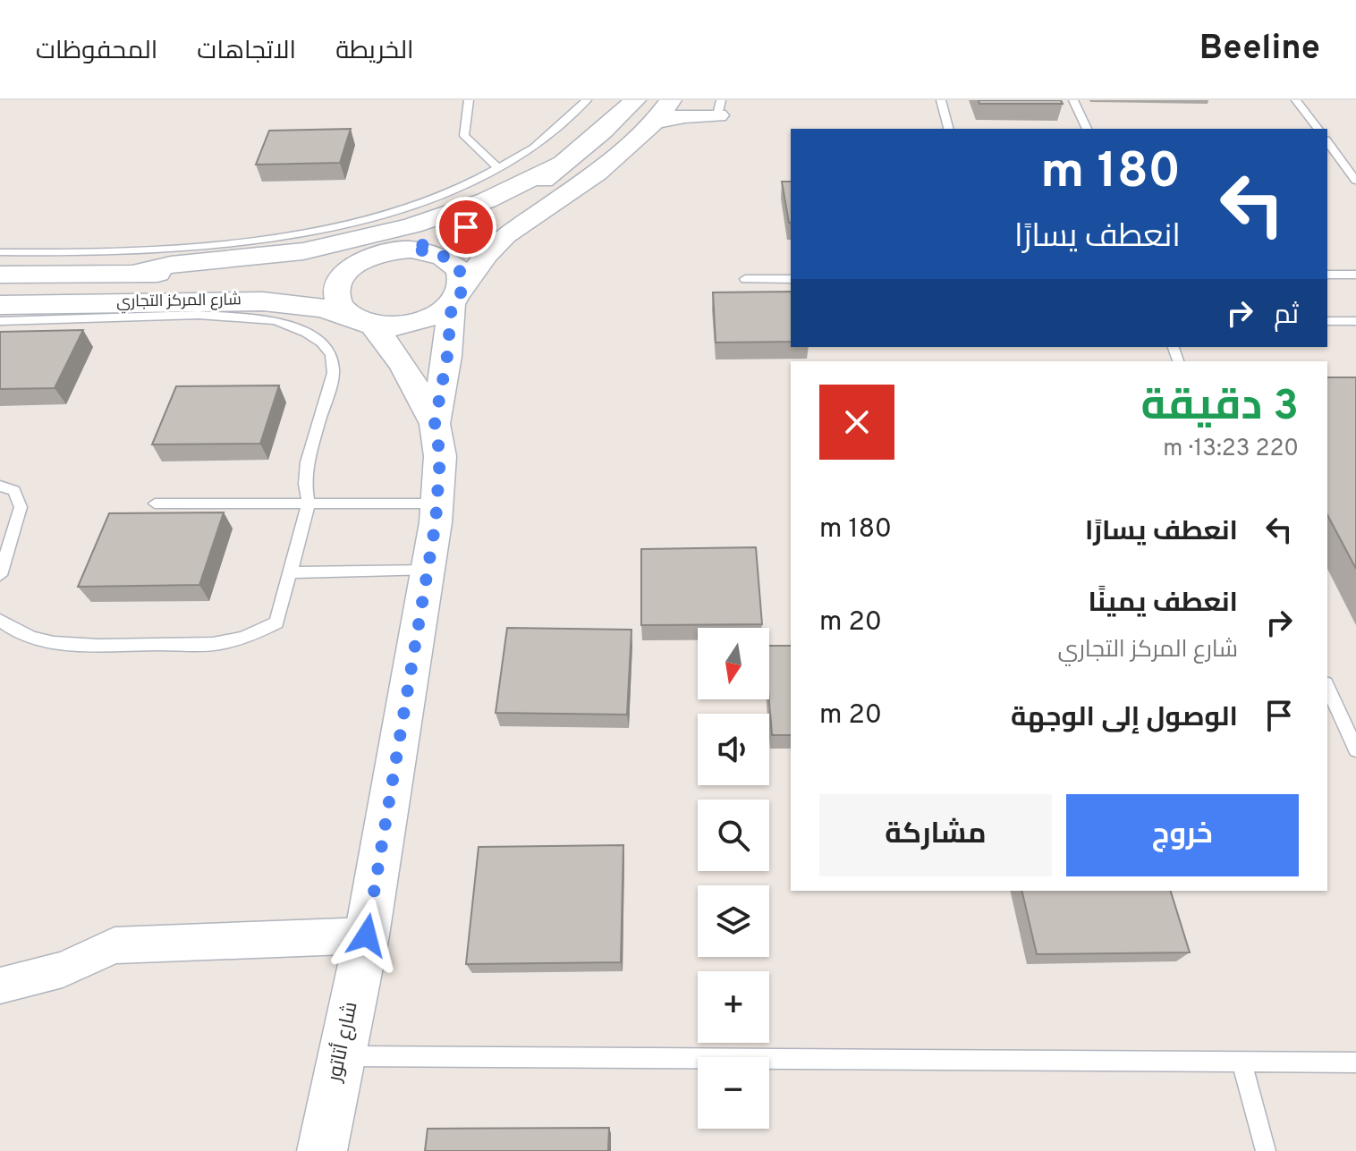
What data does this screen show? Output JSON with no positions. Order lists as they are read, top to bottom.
{
  "streets": {
    "street": ["شارع المركز التجاري", "شارع أتاتور"]
  },
  "crossings": [
    ["شارع المركز التجاري", "شارع أتاتور"]
  ],
  "north": "bottom",
  "page": {
    "header": "Beeline",
    "nav": ["الخريطة", "الاتجاهات", "المحفوظات"],
    "turn": ["180 m", "انعطف يسارًا"],
    "then": "ثم",
    "heading": ["3 دقيقة", "220 m · 13:23"],
    "list": [
      {
        "name": "انعطف يسارًا",
        "value": "180 m"
      },
      {
        "name": "انعطف يمينًا",
        "note": "شارع المركز التجاري",
        "value": "20 m"
      },
      {
        "name": "الوصول إلى الوجهة",
        "value": "20 m"
      }
    ],
    "map_buttons": ["+", "−"],
    "buttons": ["خروج", "مشاركة"]
  }
}
